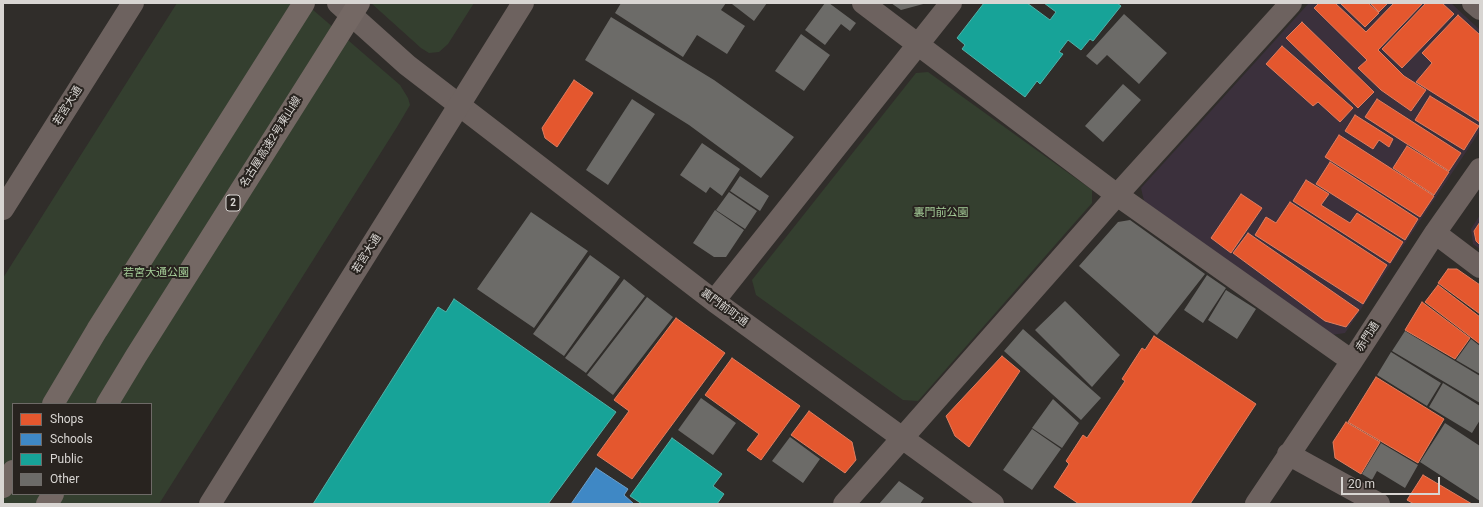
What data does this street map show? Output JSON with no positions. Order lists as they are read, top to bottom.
{
  "streets": {
    "highway": ["名古屋高速2号東山線", "2"],
    "street": ["若宮大通", "裏門前町通", "赤門通"]
  },
  "crossings": [
    ["若宮大通", "裏門前町通"]
  ],
  "parks": ["裏門前公園", "若宮大通公園"],
  "legend": [
    "Shops",
    "Schools",
    "Public",
    "Other"
  ],
  "scale_bar": "20 m"
}
